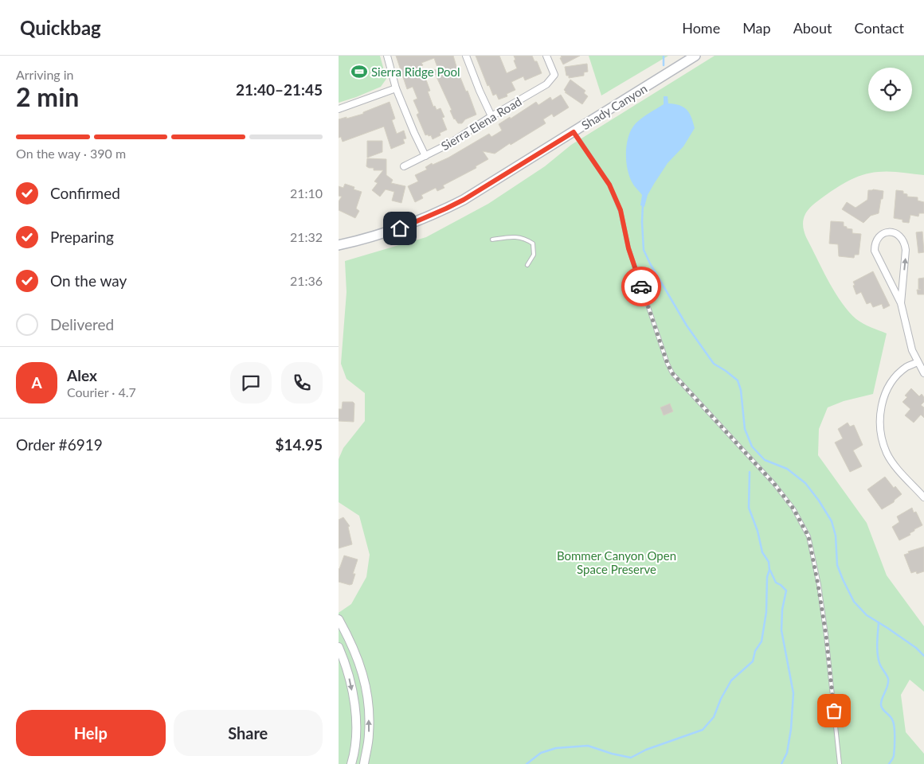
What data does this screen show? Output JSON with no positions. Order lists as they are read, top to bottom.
{
  "streets": {
    "main road": ["Shady Canyon"],
    "street": ["Sierra Elena Road"]
  },
  "parks": ["Bommer Canyon Open Space Preserve"],
  "places": {
    "sports": ["Sierra Ridge Pool"]
  },
  "page": {
    "header": "Quickbag",
    "nav": [
      "Home",
      "Map",
      "About",
      "Contact"
    ],
    "heading": ["2 min", "Arriving in", "21:40–21:45"],
    "panel": [
      "Alex",
      "Courier · 4.7",
      "Order #6919",
      "$14.95"
    ],
    "bar": "On the way · 390 m",
    "list": [
      ["Confirmed", "21:10"],
      ["Preparing", "21:32"],
      ["On the way", "21:36"],
      "Delivered"
    ],
    "round": "A",
    "buttons": ["Help", "Share"]
  }
}
